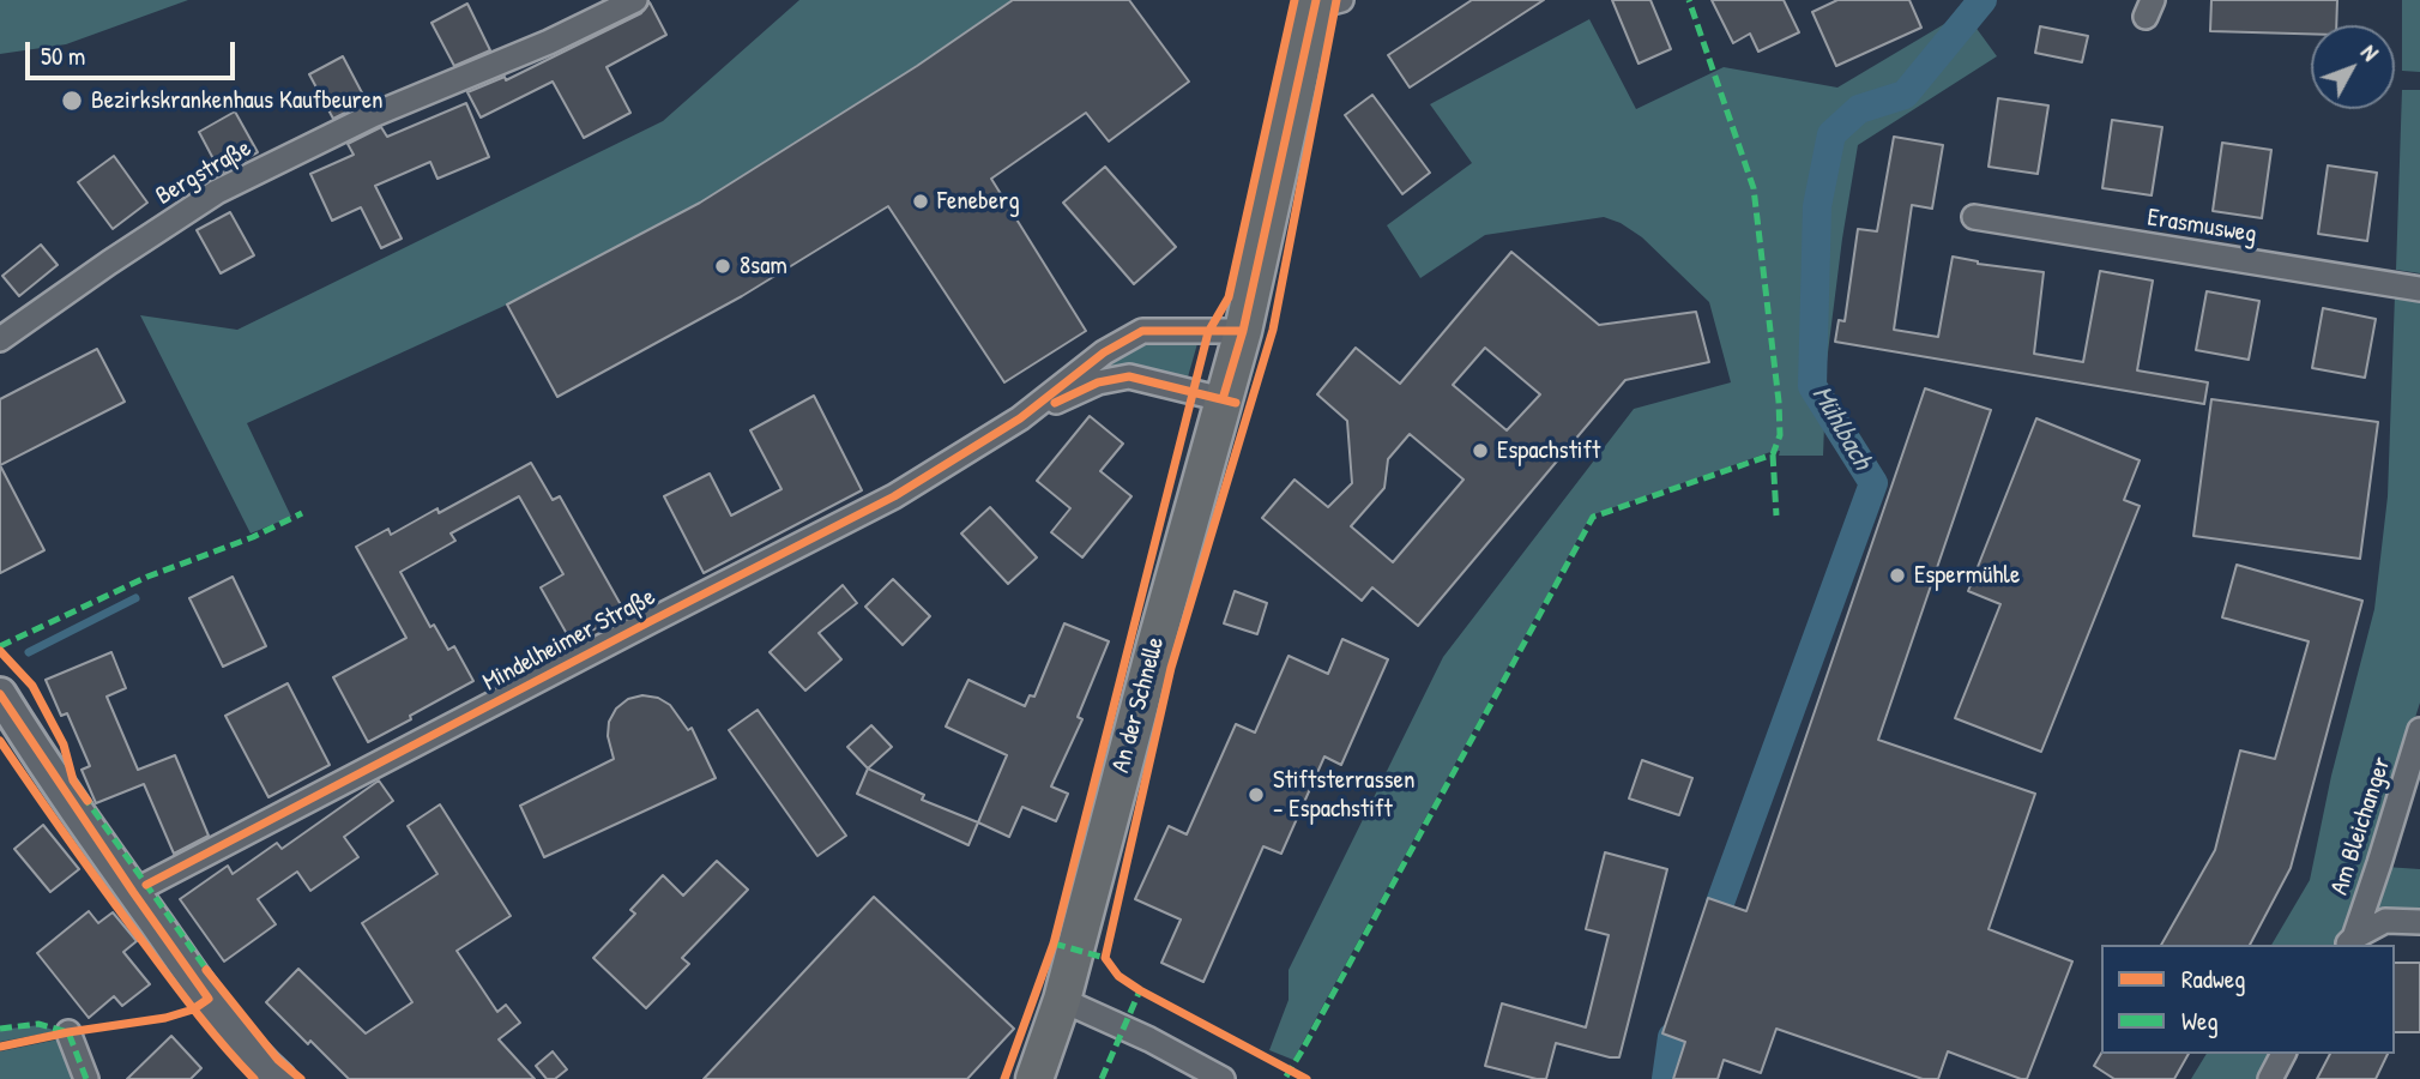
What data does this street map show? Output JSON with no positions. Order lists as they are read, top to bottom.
{
  "streets": {
    "main road": ["An der Schnelle"],
    "street": [
      "Bergstraße",
      "Erasmusweg",
      "Mindelheimer Straße",
      "Am Bleichanger"
    ]
  },
  "crossings": [
    ["Mindelheimer Straße", "An der Schnelle"]
  ],
  "water": ["Mühlbach"],
  "places": [
    "Bezirkskrankenhaus Kaufbeuren",
    "Feneberg",
    "8sam",
    "Espachstift",
    "Espermühle",
    "Stiftsterrassen - Espachstift"
  ],
  "legend": ["Radweg", "Weg"],
  "scale_bar": "50 m",
  "north": "top right"
}
